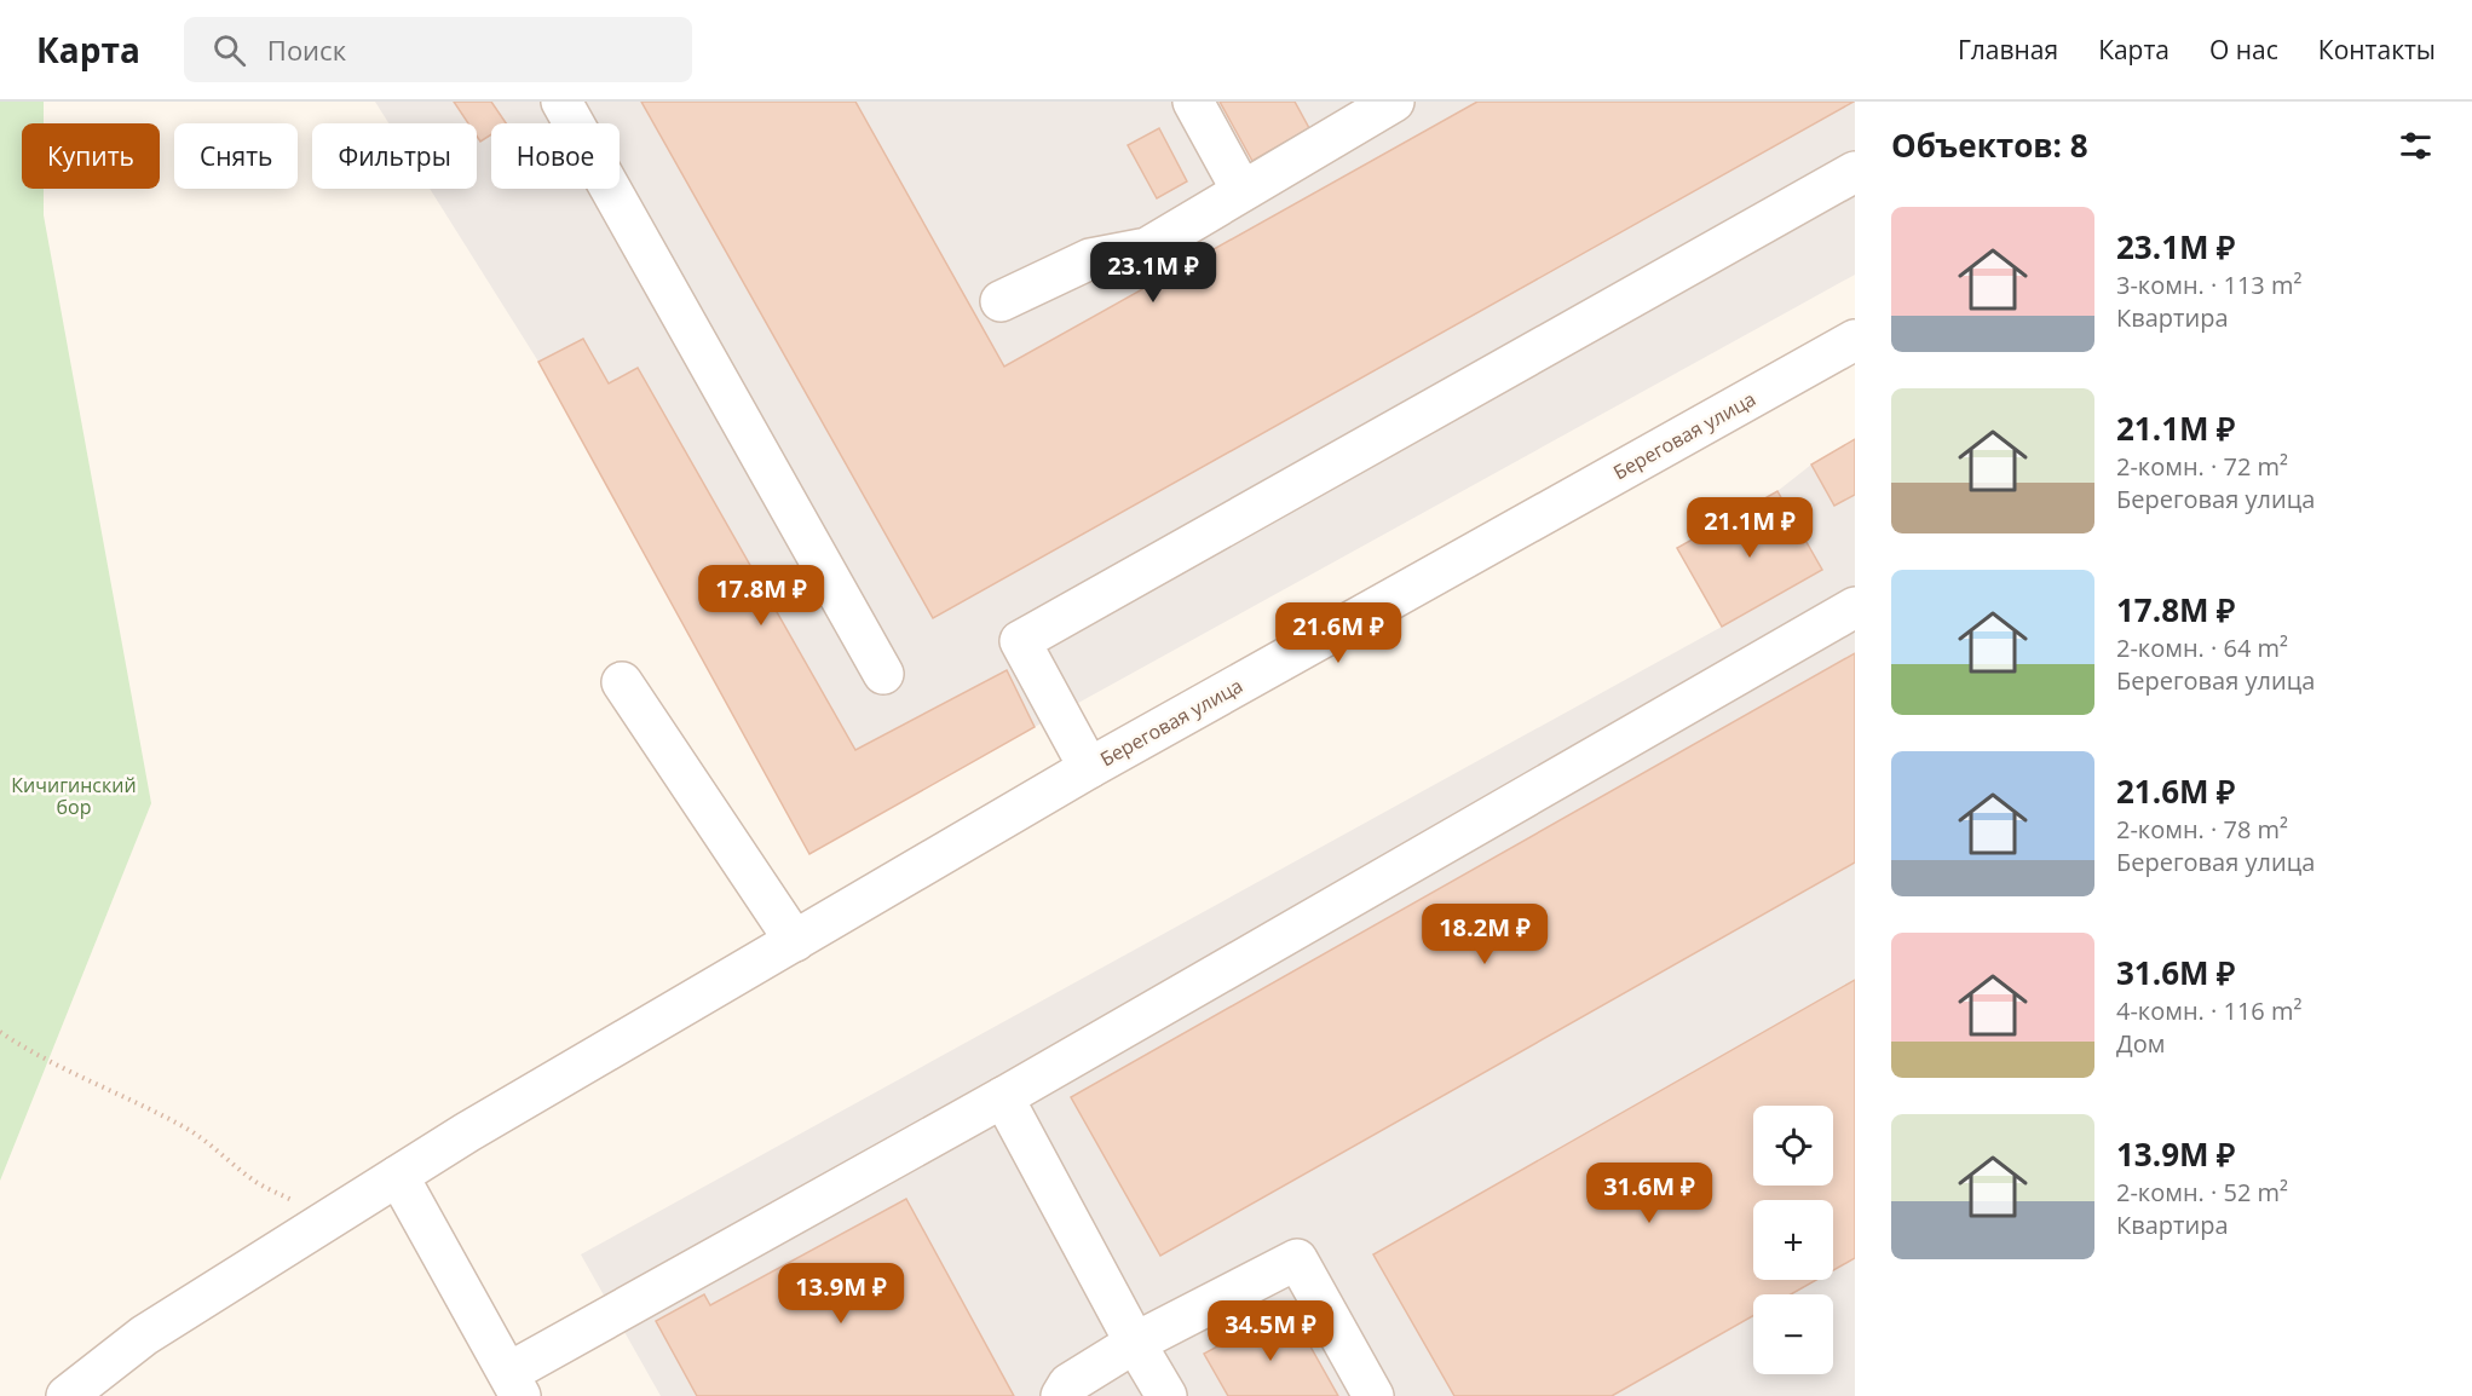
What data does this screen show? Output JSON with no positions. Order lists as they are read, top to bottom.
{
  "streets": {
    "street": ["Береговая улица"]
  },
  "parks": ["Кичигинский бор"],
  "page": {
    "header": "Карта",
    "search": "Поиск",
    "nav": [
      "Главная",
      "Карта",
      "О нас",
      "Контакты"
    ],
    "heading": "Объектов: 8",
    "chip": [
      "Купить",
      "Снять",
      "Фильтры",
      "Новое"
    ],
    "list": [
      {
        "name": "23.1M ₽",
        "note": "3-комн. · 113 m² · Квартира"
      },
      {
        "name": "21.1M ₽",
        "note": "2-комн. · 72 m² · Береговая улица"
      },
      {
        "name": "17.8M ₽",
        "note": "2-комн. · 64 m² · Береговая улица"
      },
      {
        "name": "21.6M ₽",
        "note": "2-комн. · 78 m² · Береговая улица"
      },
      {
        "name": "31.6M ₽",
        "note": "4-комн. · 116 m² · Дом"
      },
      {
        "name": "13.9M ₽",
        "note": "2-комн. · 52 m² · Квартира"
      }
    ],
    "price": [
      "23.1M ₽",
      "21.1M ₽",
      "17.8M ₽",
      "21.6M ₽",
      "18.2M ₽",
      "31.6M ₽",
      "13.9M ₽",
      "34.5M ₽"
    ],
    "map_buttons": ["+", "−"]
  }
}
